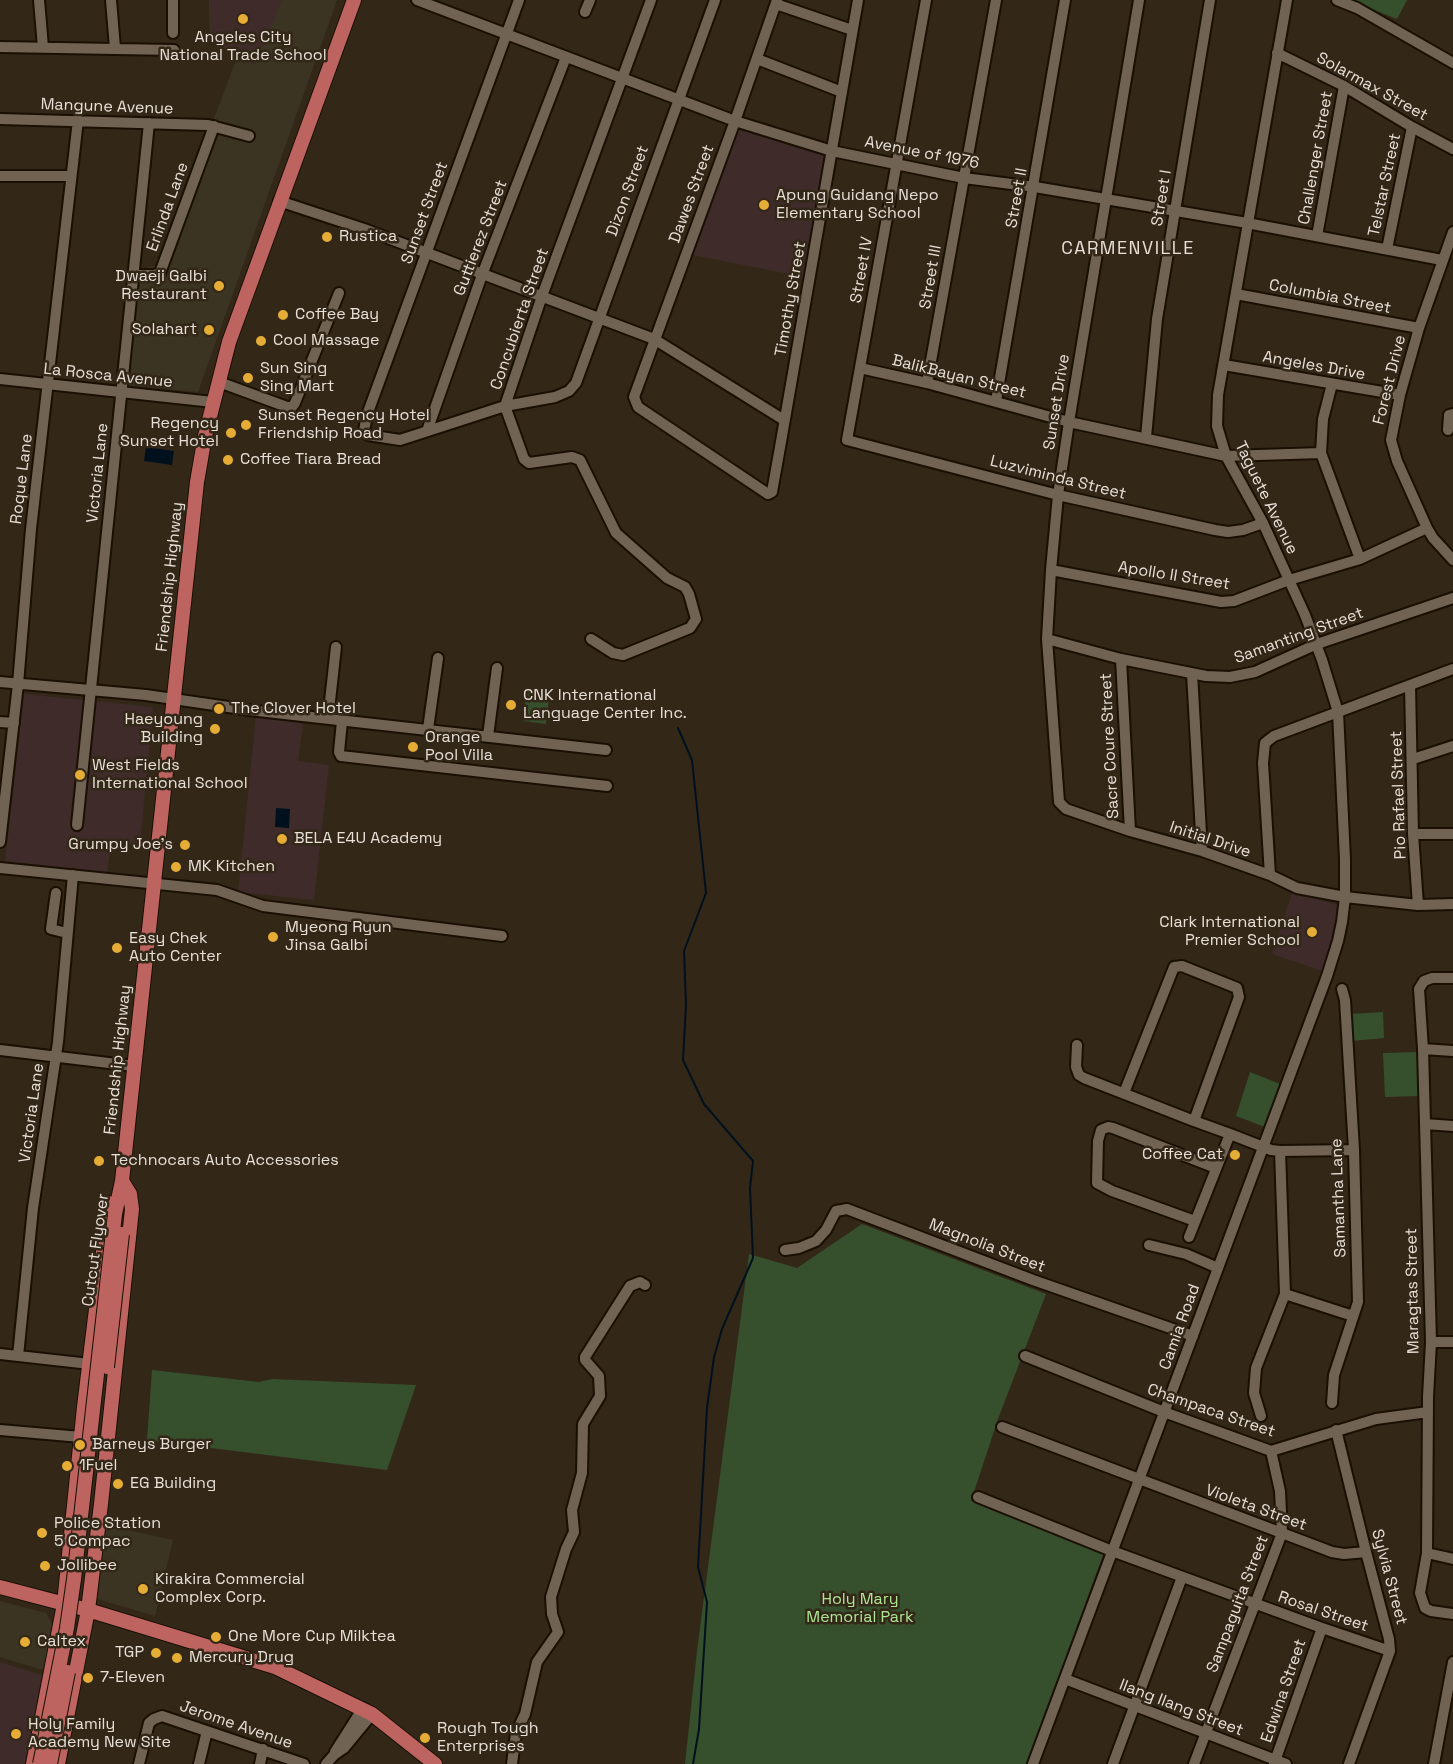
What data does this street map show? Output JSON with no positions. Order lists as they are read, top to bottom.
{
  "streets": {
    "main road": ["Friendship Highway", "Cutcut Flyover"],
    "street": [
      "Solarmax Street",
      "Mangune Avenue",
      "Avenue of 1976",
      "Challenger Street",
      "Telstar Street",
      "Dizon Street",
      "Dawes Street",
      "Street II",
      "Street I",
      "Erlinda Lane",
      "Sunset Street",
      "Guttierez Street",
      "Street IV",
      "Street III",
      "Columbia Street",
      "Timothy Street",
      "Concubierta Street",
      "Angeles Drive",
      "La Rosca Avenue",
      "BalikBayan Street",
      "Forest Drive",
      "Sunset Drive",
      "Victoria Lane",
      "Luzviminda Street",
      "Roque Lane",
      "Taguete Avenue",
      "Apollo II Street",
      "Samanting Street",
      "Sacre Coure Street",
      "Pio Rafael Street",
      "Initial Drive",
      "Samantha Lane",
      "Magnolia Street",
      "Maragtas Street",
      "Camia Road",
      "Champaca Street",
      "Violeta Street",
      "Sylvia Street",
      "Sampaguita Street",
      "Rosal Street",
      "Edwina Street",
      "Ilang Ilang Street",
      "Jerome Avenue"
    ]
  },
  "crossings": [
    ["Solarmax Street", "Challenger Street"],
    ["Solarmax Street", "Telstar Street"],
    ["Solarmax Street", "Taguete Avenue"],
    ["Mangune Avenue", "Erlinda Lane"],
    ["Mangune Avenue", "Victoria Lane"],
    ["Mangune Avenue", "Roque Lane"],
    ["Avenue of 1976", "Challenger Street"],
    ["Avenue of 1976", "Telstar Street"],
    ["Avenue of 1976", "Dizon Street"],
    ["Avenue of 1976", "Dawes Street"],
    ["Avenue of 1976", "Street II"],
    ["Avenue of 1976", "Street I"],
    ["Avenue of 1976", "Sunset Street"],
    ["Avenue of 1976", "Guttierez Street"],
    ["Avenue of 1976", "Street IV"],
    ["Avenue of 1976", "Street III"],
    ["Avenue of 1976", "Timothy Street"],
    ["Avenue of 1976", "Concubierta Street"],
    ["Avenue of 1976", "Forest Drive"],
    ["Avenue of 1976", "Sunset Drive"],
    ["Avenue of 1976", "Taguete Avenue"],
    ["Dizon Street", "Concubierta Street"],
    ["Dawes Street", "Timothy Street"],
    ["Street II", "BalikBayan Street"],
    ["Street I", "BalikBayan Street"],
    ["Erlinda Lane", "Victoria Lane"],
    ["Sunset Street", "Guttierez Street"],
    ["Street IV", "BalikBayan Street"],
    ["Street IV", "Luzviminda Street"],
    ["Street III", "BalikBayan Street"],
    ["Columbia Street", "Forest Drive"],
    ["Columbia Street", "Taguete Avenue"],
    ["Angeles Drive", "Forest Drive"],
    ["Angeles Drive", "Taguete Avenue"],
    ["La Rosca Avenue", "Victoria Lane"],
    ["La Rosca Avenue", "Roque Lane"],
    ["La Rosca Avenue", "Friendship Highway"],
    ["BalikBayan Street", "Sunset Drive"],
    ["BalikBayan Street", "Taguete Avenue"],
    ["Forest Drive", "Apollo II Street"],
    ["Sunset Drive", "Luzviminda Street"],
    ["Sunset Drive", "Apollo II Street"],
    ["Sunset Drive", "Samanting Street"],
    ["Sunset Drive", "Initial Drive"],
    ["Luzviminda Street", "Taguete Avenue"],
    ["Taguete Avenue", "Apollo II Street"],
    ["Taguete Avenue", "Samanting Street"],
    ["Taguete Avenue", "Initial Drive"],
    ["Taguete Avenue", "Camia Road"],
    ["Friendship Highway", "Cutcut Flyover"],
    ["Samanting Street", "Sacre Coure Street"],
    ["Sacre Coure Street", "Initial Drive"],
    ["Pio Rafael Street", "Initial Drive"],
    ["Initial Drive", "Camia Road"],
    ["Magnolia Street", "Camia Road"],
    ["Maragtas Street", "Champaca Street"],
    ["Camia Road", "Champaca Street"],
    ["Camia Road", "Violeta Street"],
    ["Camia Road", "Rosal Street"],
    ["Camia Road", "Ilang Ilang Street"],
    ["Champaca Street", "Sylvia Street"],
    ["Champaca Street", "Sampaguita Street"],
    ["Violeta Street", "Sylvia Street"],
    ["Violeta Street", "Sampaguita Street"],
    ["Sylvia Street", "Rosal Street"],
    ["Sampaguita Street", "Rosal Street"],
    ["Sampaguita Street", "Ilang Ilang Street"],
    ["Rosal Street", "Edwina Street"],
    ["Edwina Street", "Ilang Ilang Street"]
  ],
  "districts": ["CARMENVILLE"],
  "parks": ["Holy Mary Memorial Park"],
  "places": [
    "Angeles City National Trade School",
    "Apung Guidang Nepo Elementary School",
    "Rustica",
    "Dwaeji Galbi Restaurant",
    "Coffee Bay",
    "Solahart",
    "Cool Massage",
    "Sun Sing Sing Mart",
    "Sunset Regency Hotel Friendship Road",
    "Regency Sunset Hotel",
    "Coffee Tiara Bread",
    "CNK International Language Center Inc.",
    "The Clover Hotel",
    "Haeyoung Building",
    "Orange Pool Villa",
    "West Fields International School",
    "BELA E4U Academy",
    "Grumpy Joe's",
    "MK Kitchen",
    "Clark International Premier School",
    "Myeong Ryun Jinsa Galbi",
    "Easy Chek Auto Center",
    "Coffee Cat",
    "Technocars Auto Accessories",
    "Barneys Burger",
    "1Fuel",
    "EG Building",
    "Police Station 5 Compac",
    "Jollibee",
    "Kirakira Commercial Complex Corp.",
    "One More Cup Milktea",
    "Caltex",
    "TGP",
    "Mercury Drug",
    "7-Eleven",
    "Holy Family Academy New Site",
    "Rough Tough Enterprises"
  ]
}
